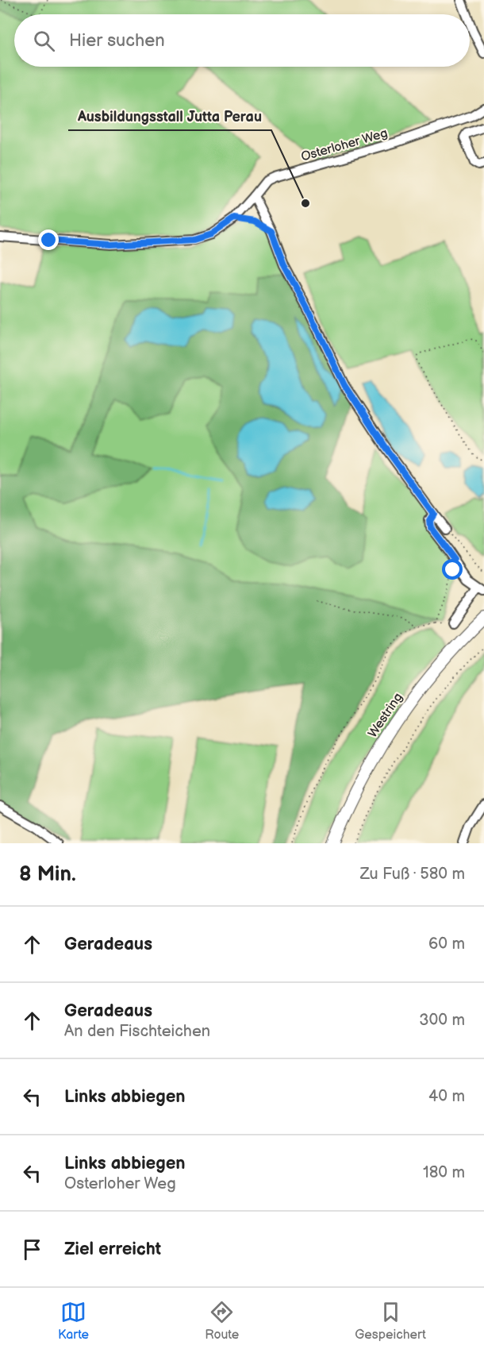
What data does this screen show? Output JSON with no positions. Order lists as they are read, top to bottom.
{
  "streets": {
    "main road": ["Westring"],
    "street": ["Osterloher Weg"]
  },
  "places": ["Ausbildungsstall Jutta Perau"],
  "page": {
    "search": "Hier suchen",
    "heading": ["8 Min.", "Zu Fuß · 580 m"],
    "list": [
      ["Geradeaus", "60 m"],
      ["Geradeaus", "An den Fischteichen", "300 m"],
      ["Links abbiegen", "40 m"],
      ["Links abbiegen", "Osterloher Weg", "180 m"],
      "Ziel erreicht"
    ],
    "nav": ["Karte", "Route", "Gespeichert"]
  }
}
